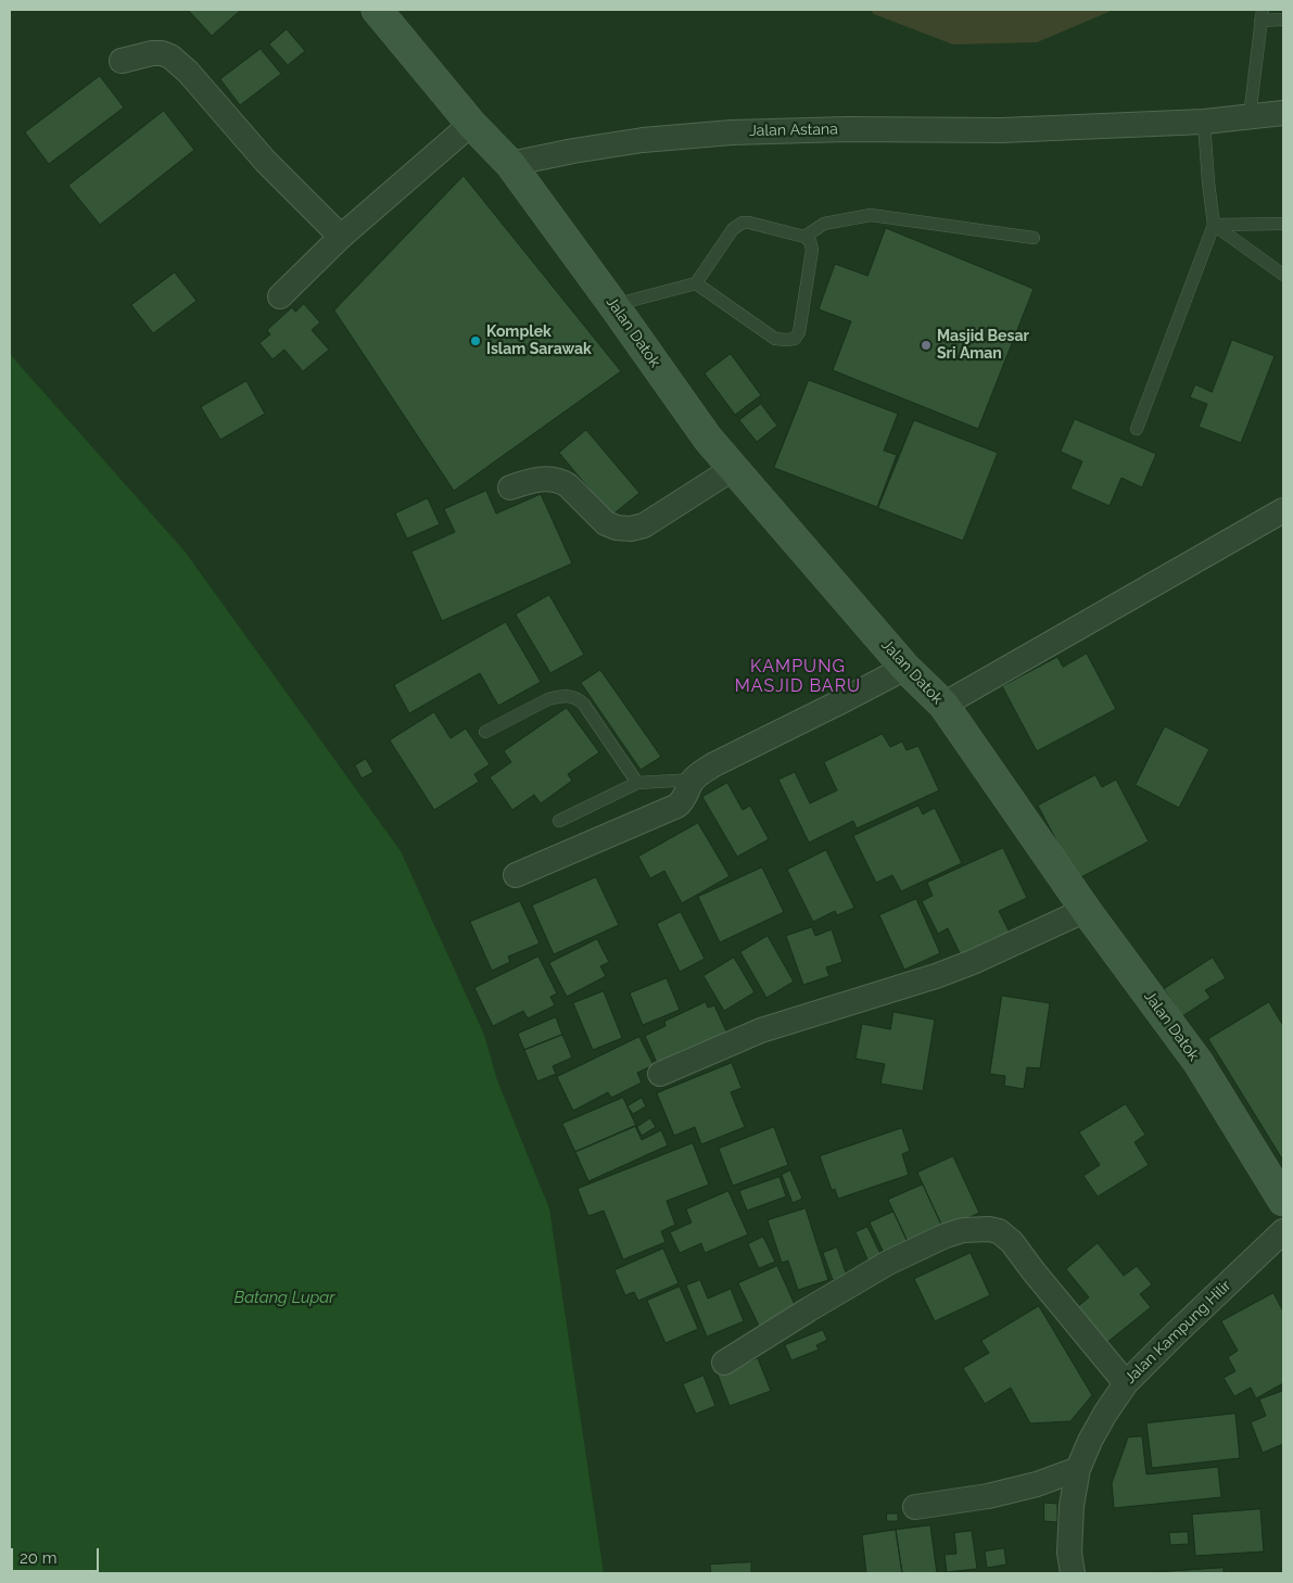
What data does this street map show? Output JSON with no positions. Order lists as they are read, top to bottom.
{
  "streets": {
    "main road": ["Jalan Datok"],
    "street": ["Jalan Astana", "Jalan Kampung Hilir"]
  },
  "crossings": [
    ["Jalan Astana", "Jalan Datok"]
  ],
  "districts": ["KAMPUNG MASJID BARU"],
  "water": ["Batang Lupar"],
  "places": ["Komplek Islam Sarawak", "Masjid Besar Sri Aman"],
  "scale_bar": "20 m"
}
